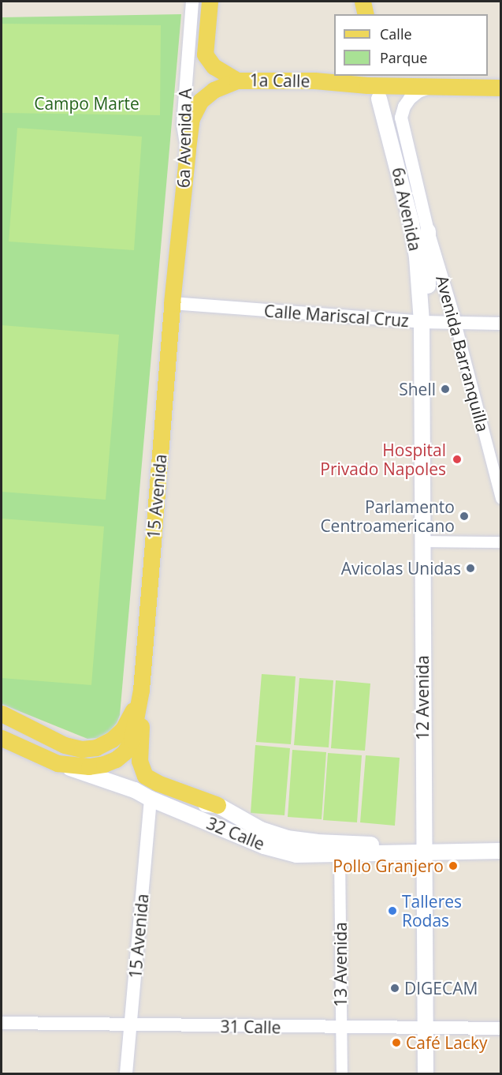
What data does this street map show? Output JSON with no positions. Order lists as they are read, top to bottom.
{
  "streets": {
    "main road": [
      "1a Calle",
      "6a Avenida A",
      "6a Avenida",
      "15 Avenida",
      "12 Avenida",
      "32 Calle"
    ],
    "street": [
      "Calle Mariscal Cruz",
      "Avenida Barranquilla",
      "13 Avenida",
      "31 Calle"
    ]
  },
  "crossings": [
    ["1a Calle", "6a Avenida A"],
    ["1a Calle", "Avenida Barranquilla"],
    ["6a Avenida A", "Calle Mariscal Cruz"],
    ["6a Avenida A", "15 Avenida"],
    ["6a Avenida", "Calle Mariscal Cruz"],
    ["6a Avenida", "12 Avenida"],
    ["Calle Mariscal Cruz", "Avenida Barranquilla"],
    ["Calle Mariscal Cruz", "15 Avenida"],
    ["Calle Mariscal Cruz", "12 Avenida"],
    ["15 Avenida", "32 Calle"],
    ["15 Avenida", "31 Calle"],
    ["12 Avenida", "32 Calle"],
    ["12 Avenida", "31 Calle"],
    ["32 Calle", "13 Avenida"],
    ["13 Avenida", "31 Calle"]
  ],
  "parks": ["Campo Marte"],
  "places": [
    "Shell",
    "Hospital Privado Napoles",
    "Parlamento Centroamericano",
    "Avicolas Unidas",
    "Pollo Granjero",
    "Talleres Rodas",
    "DIGECAM",
    "Café Lacky"
  ],
  "legend": ["Calle", "Parque"]
}
